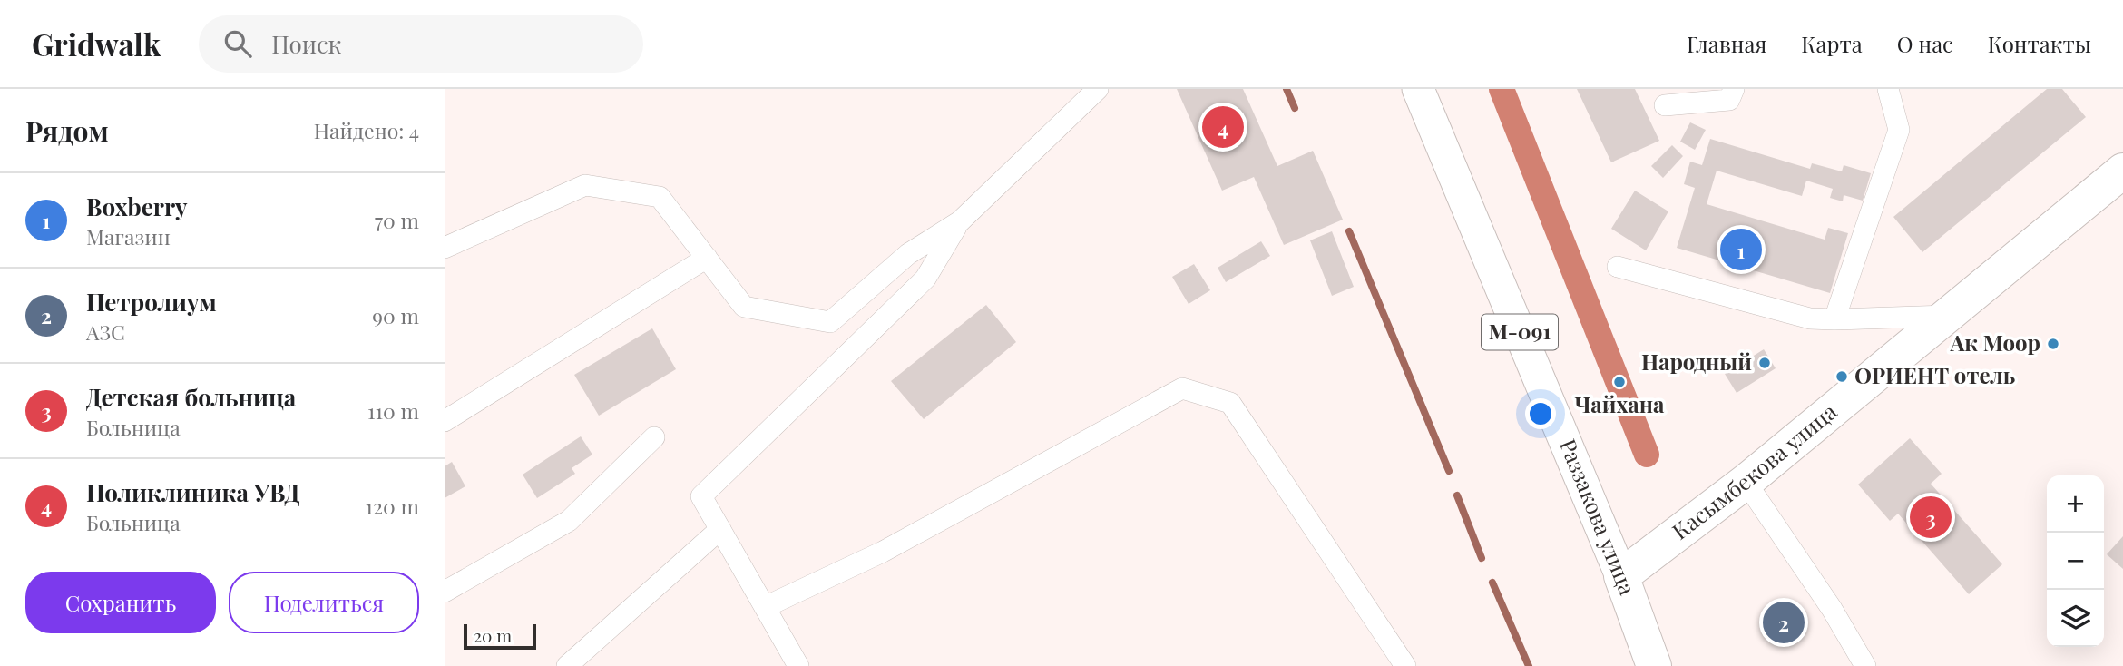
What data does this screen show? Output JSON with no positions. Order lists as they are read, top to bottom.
{
  "streets": {
    "highway": ["М-091", "Касымбекова улица", "Раззакова улица"]
  },
  "crossings": [
    ["Касымбекова улица", "Раззакова улица"]
  ],
  "places": [
    "Ак Моор",
    "Народный",
    "ОРИЕНТ отель",
    "Чайхана"
  ],
  "scale_bar": "20 m",
  "page": {
    "header": "Gridwalk",
    "search": "Поиск",
    "nav": [
      "Главная",
      "Карта",
      "О нас",
      "Контакты"
    ],
    "heading": ["Рядом", "Найдено: 4"],
    "pins": [
      "4",
      "1",
      "3",
      "2"
    ],
    "list": [
      {
        "mark": "1",
        "name": "Boxberry",
        "note": "Магазин",
        "value": "70 m"
      },
      {
        "mark": "2",
        "name": "Петролиум",
        "note": "АЗС",
        "value": "90 m"
      },
      {
        "mark": "3",
        "name": "Детская больница",
        "note": "Больница",
        "value": "110 m"
      },
      {
        "mark": "4",
        "name": "Поликлиника УВД",
        "note": "Больница",
        "value": "120 m"
      }
    ],
    "map_buttons": ["+", "−"],
    "buttons": ["Сохранить", "Поделиться"],
    "scale": "20 m"
  }
}
